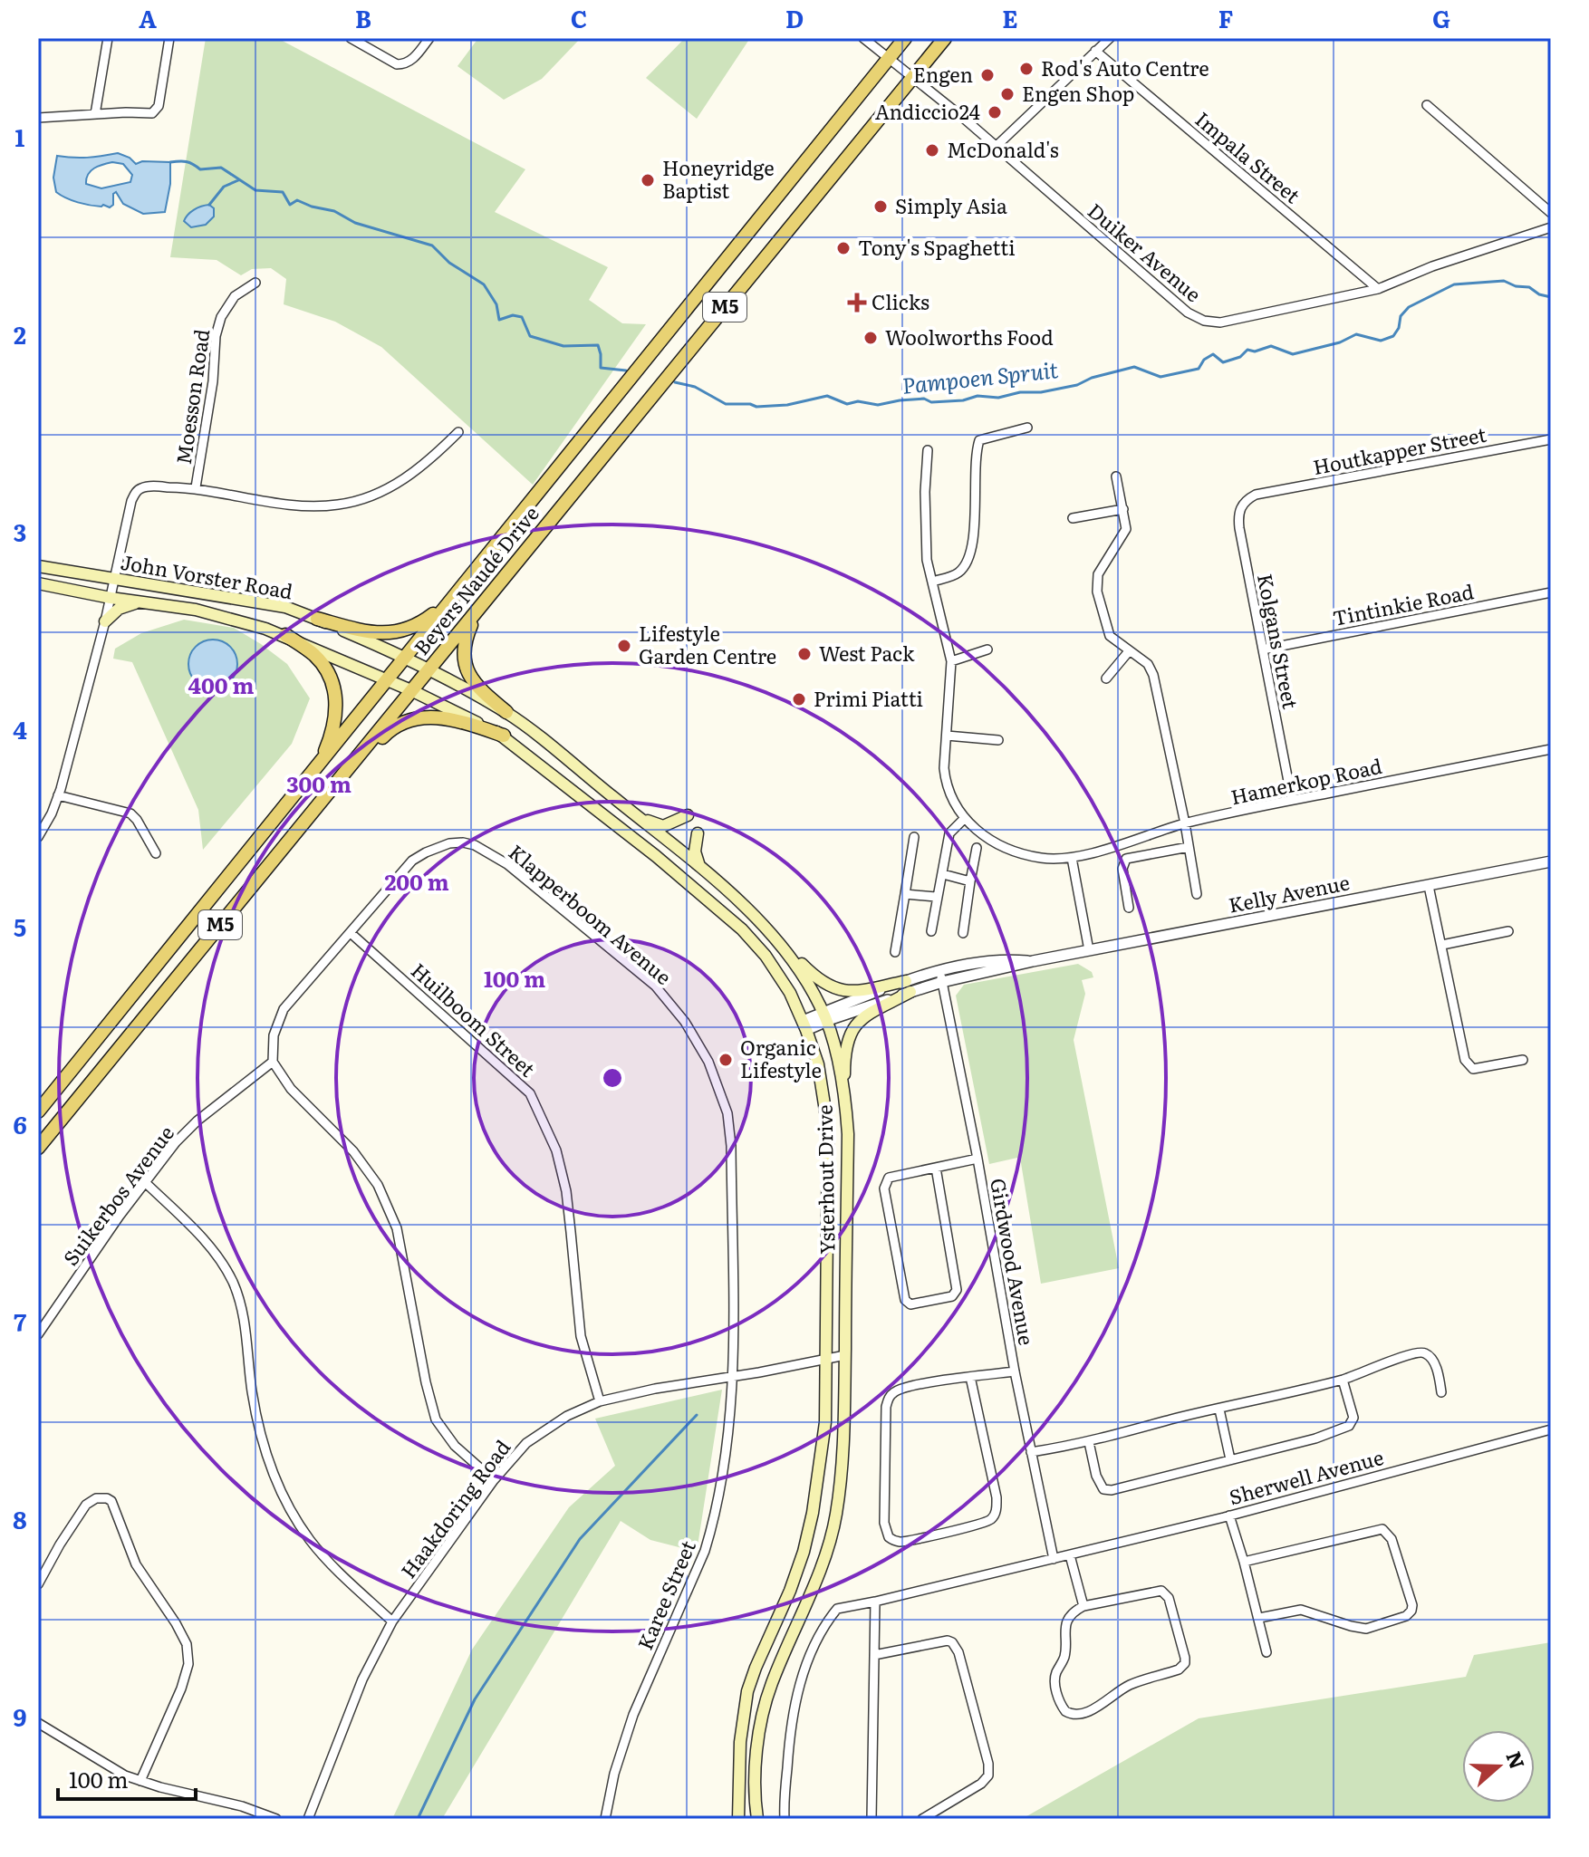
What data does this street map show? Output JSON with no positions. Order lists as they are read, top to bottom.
{
  "streets": {
    "main road": [
      "M5",
      "John Vorster Road",
      "Beyers Naudé Drive",
      "Ysterhout Drive"
    ],
    "street": [
      "Impala Street",
      "Duiker Avenue",
      "Moesson Road",
      "Houtkapper Street",
      "Tintinkie Road",
      "Kolgans Street",
      "Hamerkop Road",
      "Kelly Avenue",
      "Klapperboom Avenue",
      "Huilboom Street",
      "Suikerbos Avenue",
      "Girdwood Avenue",
      "Sherwell Avenue",
      "Haakdoring Road",
      "Karee Street"
    ]
  },
  "crossings": [
    ["Impala Street", "Duiker Avenue"],
    ["Duiker Avenue", "Beyers Naudé Drive"],
    ["Houtkapper Street", "Kolgans Street"],
    ["John Vorster Road", "Beyers Naudé Drive"],
    ["John Vorster Road", "Ysterhout Drive"],
    ["Beyers Naudé Drive", "Ysterhout Drive"],
    ["Tintinkie Road", "Kolgans Street"],
    ["Kolgans Street", "Hamerkop Road"],
    ["Kelly Avenue", "Ysterhout Drive"],
    ["Kelly Avenue", "Girdwood Avenue"],
    ["Klapperboom Avenue", "Huilboom Street"],
    ["Klapperboom Avenue", "Suikerbos Avenue"],
    ["Klapperboom Avenue", "Haakdoring Road"],
    ["Klapperboom Avenue", "Karee Street"],
    ["Huilboom Street", "Haakdoring Road"],
    ["Ysterhout Drive", "Haakdoring Road"],
    ["Girdwood Avenue", "Sherwell Avenue"],
    ["Haakdoring Road", "Karee Street"]
  ],
  "water": ["Pampoen Spruit"],
  "places": {
    "other": [
      "Rod's Auto Centre",
      "Engen",
      "Engen Shop",
      "Andiccio24",
      "McDonald's",
      "Honeyridge Baptist",
      "Simply Asia",
      "Tony's Spaghetti",
      "Woolworths Food",
      "Lifestyle Garden Centre",
      "West Pack",
      "Primi Piatti",
      "Organic Lifestyle"
    ],
    "health": ["Clicks"]
  },
  "scale_bar": "100 m",
  "north": "right",
  "grid": {
    "columns": [
      "A",
      "B",
      "C",
      "D",
      "E",
      "F",
      "G"
    ],
    "rows": [
      "1",
      "2",
      "3",
      "4",
      "5",
      "6",
      "7",
      "8",
      "9"
    ]
  },
  "rings": [
    "400 m",
    "300 m",
    "200 m",
    "100 m"
  ]
}
